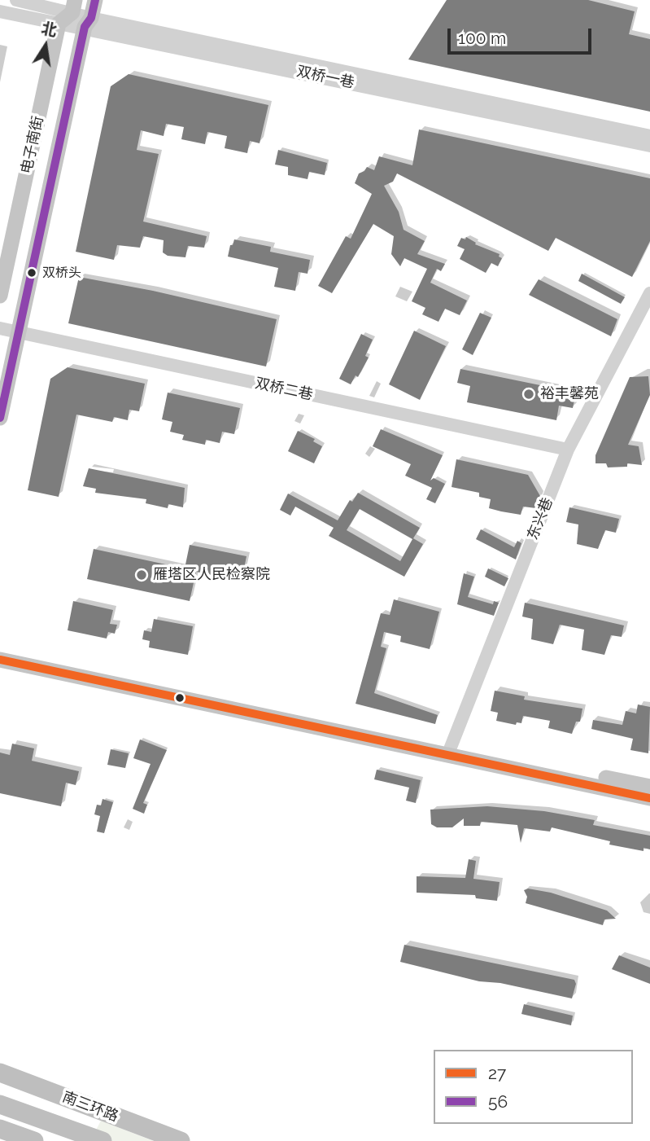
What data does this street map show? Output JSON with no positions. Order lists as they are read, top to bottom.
{
  "streets": {
    "highway": ["南三环路"],
    "main road": ["电子南街"],
    "street": ["双桥一巷", "双桥二巷", "东兴巷"]
  },
  "crossings": [
    ["双桥一巷", "电子南街"],
    ["电子南街", "双桥二巷"],
    ["双桥二巷", "东兴巷"]
  ],
  "places": ["双桥头", "裕丰馨苑", "雁塔区人民检察院"],
  "lines": ["transit line 56", "transit line 27"],
  "legend": ["27", "56"],
  "scale_bar": "100 m",
  "north": "top"
}
